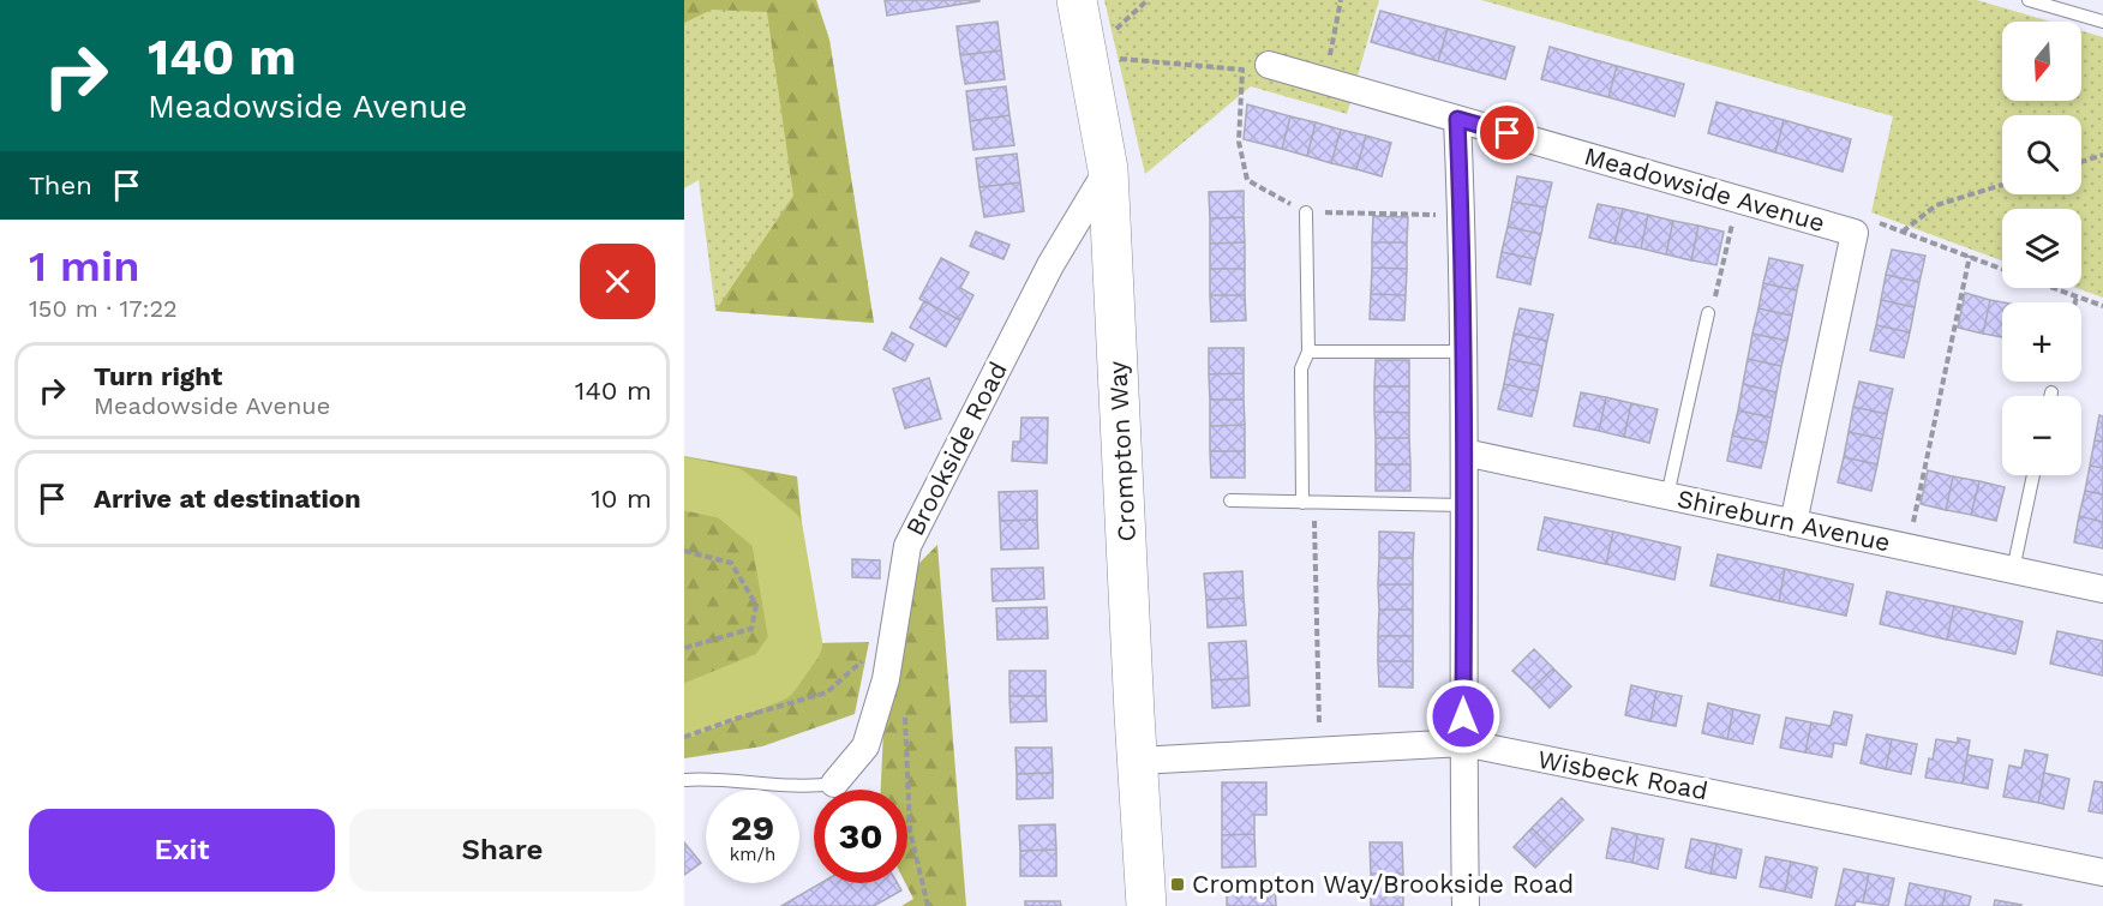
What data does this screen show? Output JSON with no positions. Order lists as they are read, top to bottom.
{
  "streets": {
    "highway": ["Crompton Way"],
    "street": [
      "Meadowside Avenue",
      "Brookside Road",
      "Shireburn Avenue",
      "Wisbeck Road"
    ]
  },
  "crossings": [
    ["Meadowside Avenue", "Shireburn Avenue"],
    ["Brookside Road", "Crompton Way"],
    ["Crompton Way", "Wisbeck Road"]
  ],
  "places": {
    "transit": ["Crompton Way/Brookside Road"]
  },
  "north": "bottom",
  "page": {
    "turn": ["140 m", "Meadowside Avenue"],
    "map_buttons": ["+", "−"],
    "then": "Then",
    "heading": ["1 min", "150 m · 17:22"],
    "list": [
      {
        "name": "Turn right",
        "note": "Meadowside Avenue",
        "value": "140 m"
      },
      {
        "name": "Arrive at destination",
        "value": "10 m"
      }
    ],
    "speed": "29 km/h",
    "limit": "30",
    "buttons": ["Exit", "Share"]
  }
}
